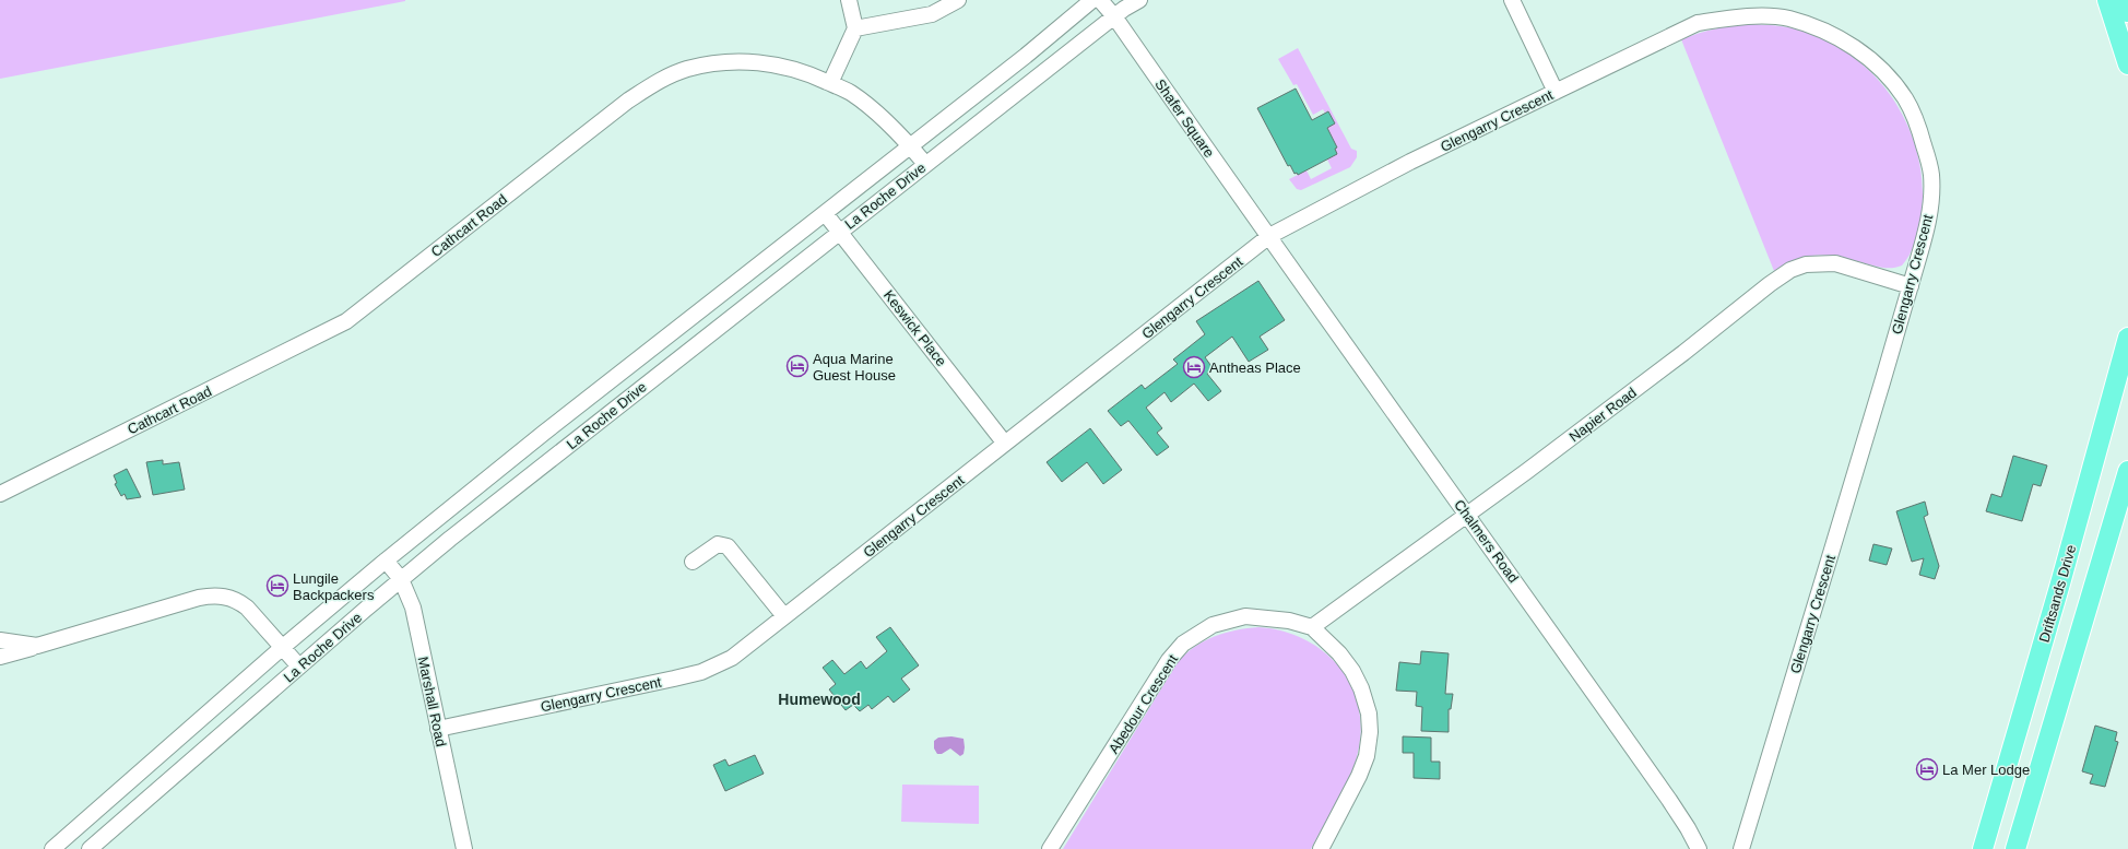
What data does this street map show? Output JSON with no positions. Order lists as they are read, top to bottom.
{
  "streets": {
    "main road": ["Driftsands Drive"],
    "street": [
      "Shafer Square",
      "Glengarry Crescent",
      "La Roche Drive",
      "Cathcart Road",
      "Keswick Place",
      "Napier Road",
      "Chalmers Road",
      "Marshall Road",
      "Abedour Crescent"
    ]
  },
  "crossings": [
    ["Shafer Square", "Glengarry Crescent"],
    ["Shafer Square", "La Roche Drive"],
    ["Shafer Square", "Chalmers Road"],
    ["Glengarry Crescent", "Keswick Place"],
    ["Glengarry Crescent", "Napier Road"],
    ["Glengarry Crescent", "Chalmers Road"],
    ["Glengarry Crescent", "Marshall Road"],
    ["La Roche Drive", "Cathcart Road"],
    ["La Roche Drive", "Keswick Place"],
    ["La Roche Drive", "Marshall Road"],
    ["Napier Road", "Chalmers Road"],
    ["Napier Road", "Abedour Crescent"]
  ],
  "districts": ["Humewood"],
  "places": {
    "hotel": [
      "Aqua Marine Guest House",
      "Antheas Place",
      "Lungile Backpackers",
      "La Mer Lodge"
    ]
  }
}
